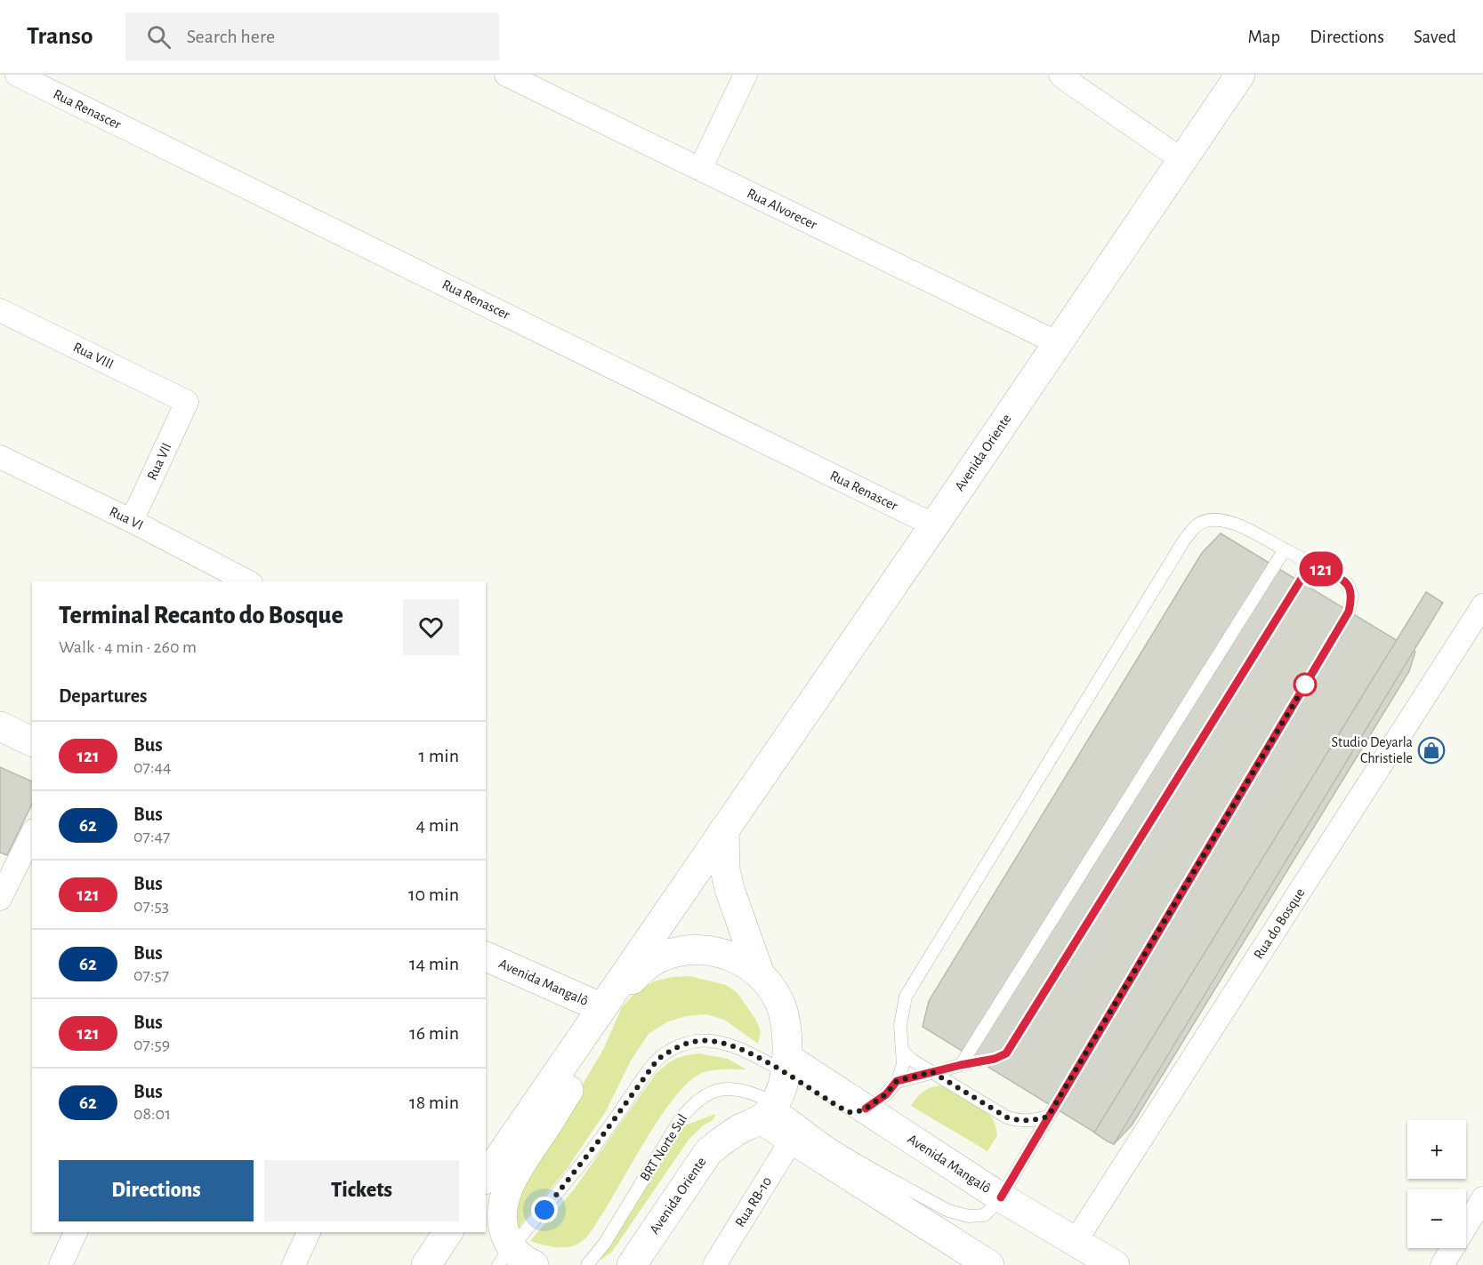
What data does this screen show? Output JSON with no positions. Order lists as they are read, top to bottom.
{
  "streets": {
    "main road": ["Avenida Oriente", "Avenida Mangalô"],
    "street": [
      "Rua Renascer",
      "Rua Alvorecer",
      "Rua VIII",
      "Rua VII",
      "Rua VI",
      "Rua do Bosque",
      "Rua RB-10"
    ],
    "lane": ["BRT Norte Sul"]
  },
  "crossings": [
    ["Rua Renascer", "Avenida Oriente"],
    ["Rua Alvorecer", "Avenida Oriente"],
    ["Rua VIII", "Rua VII"],
    ["Avenida Oriente", "Avenida Mangalô"],
    ["Avenida Oriente", "BRT Norte Sul"],
    ["Rua VII", "Rua VI"],
    ["Rua do Bosque", "Avenida Mangalô"],
    ["Avenida Mangalô", "BRT Norte Sul"]
  ],
  "places": {
    "shop": ["Studio Deyarla Christiele"]
  },
  "lines": ["bus line 121"],
  "page": {
    "header": "Transo",
    "search": "Search here",
    "nav": ["Map", "Directions", "Saved"],
    "on_map": "121",
    "heading": [
      ["Terminal Recanto do Bosque", "Walk · 4 min · 260 m"],
      "Departures"
    ],
    "list": [
      {
        "mark": "121",
        "name": "Bus",
        "note": "07:44",
        "value": "1 min"
      },
      {
        "mark": "62",
        "name": "Bus",
        "note": "07:47",
        "value": "4 min"
      },
      {
        "mark": "121",
        "name": "Bus",
        "note": "07:53",
        "value": "10 min"
      },
      {
        "mark": "62",
        "name": "Bus",
        "note": "07:57",
        "value": "14 min"
      },
      {
        "mark": "121",
        "name": "Bus",
        "note": "07:59",
        "value": "16 min"
      },
      {
        "mark": "62",
        "name": "Bus",
        "note": "08:01",
        "value": "18 min"
      }
    ],
    "map_buttons": ["+", "−"],
    "buttons": ["Directions", "Tickets"]
  }
}
